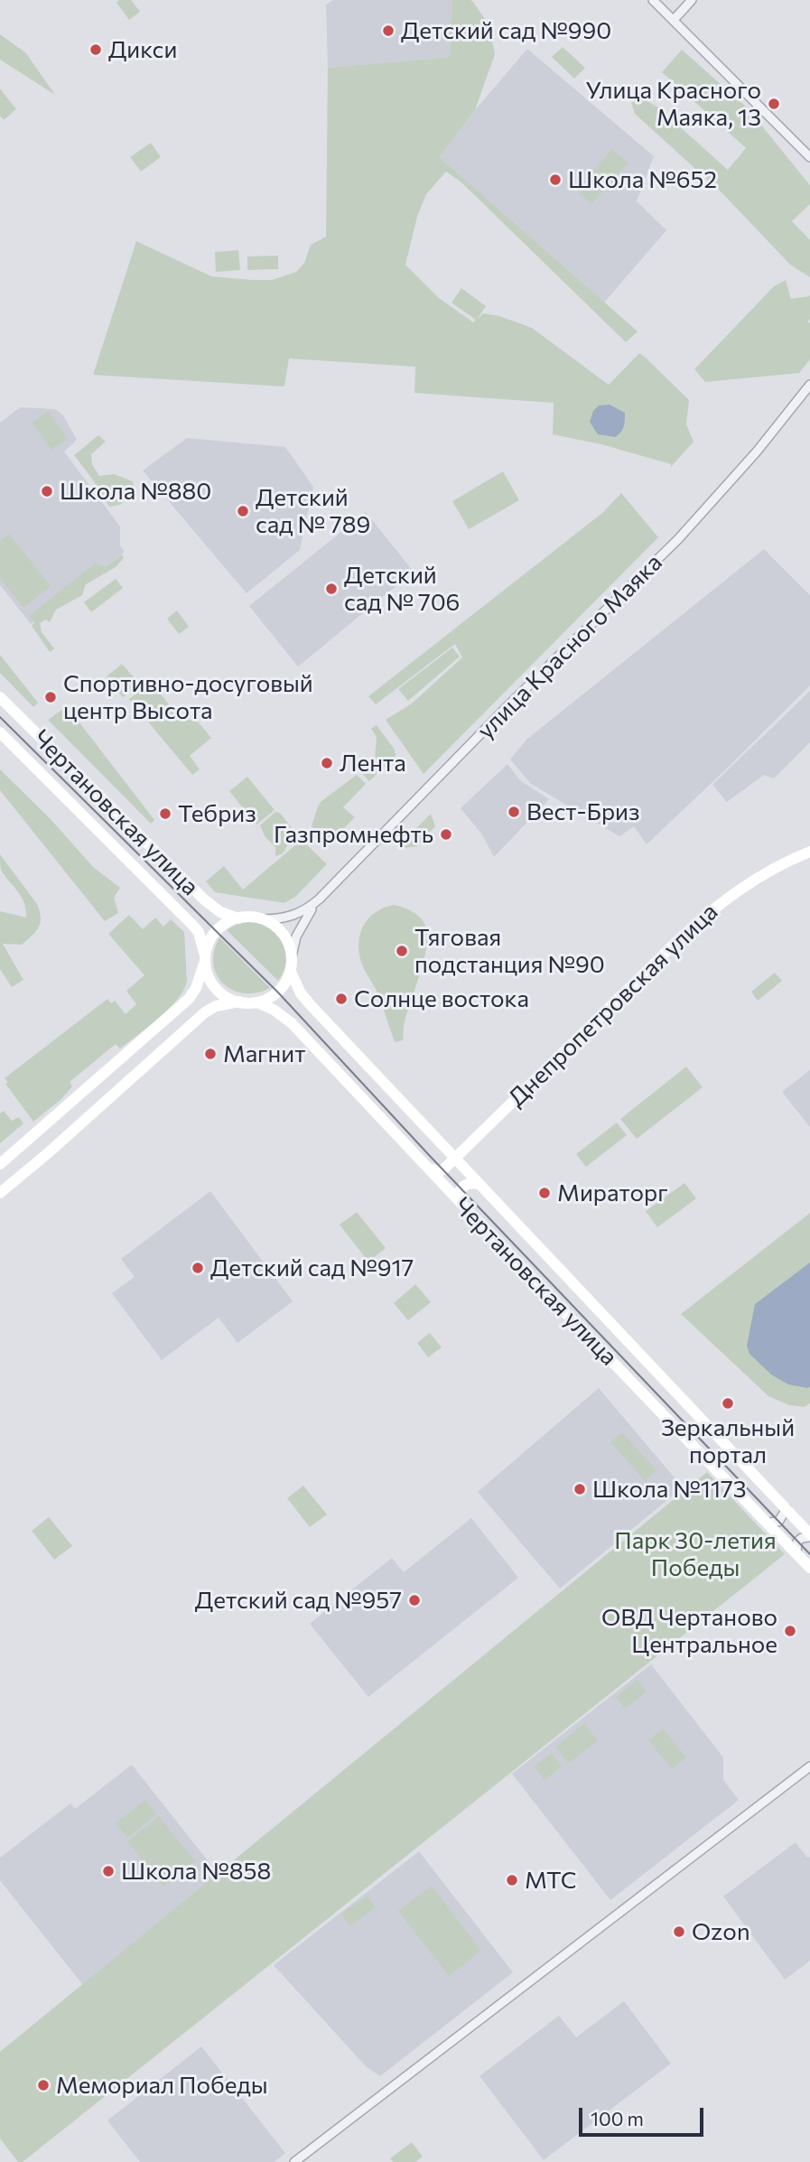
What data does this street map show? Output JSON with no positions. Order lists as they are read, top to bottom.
{
  "streets": {
    "main road": ["Чертановская улица", "Днепропетровская улица"],
    "street": ["улица Красного Маяка"]
  },
  "crossings": [
    ["улица Красного Маяка", "Чертановская улица"],
    ["Чертановская улица", "Днепропетровская улица"]
  ],
  "parks": ["Парк 30-летия Победы"],
  "places": [
    "Детский сад №990",
    "Дикси",
    "Улица Красного Маяка, 13",
    "Школа №652",
    "Школа №880",
    "Детский сад № 789",
    "Детский сад № 706",
    "Спортивно-досуговый центр Высота",
    "Лента",
    "Вест-Бриз",
    "Тебриз",
    "Газпромнефть",
    "Тяговая подстанция №90",
    "Солнце востока",
    "Магнит",
    "Мираторг",
    "Детский сад №917",
    "Зеркальный портал",
    "Школа №1173",
    "Детский сад №957",
    "ОВД Чертаново Центральное",
    "Школа №858",
    "МТС",
    "Ozon",
    "Мемориал Победы"
  ],
  "scale_bar": "100 m"
}
